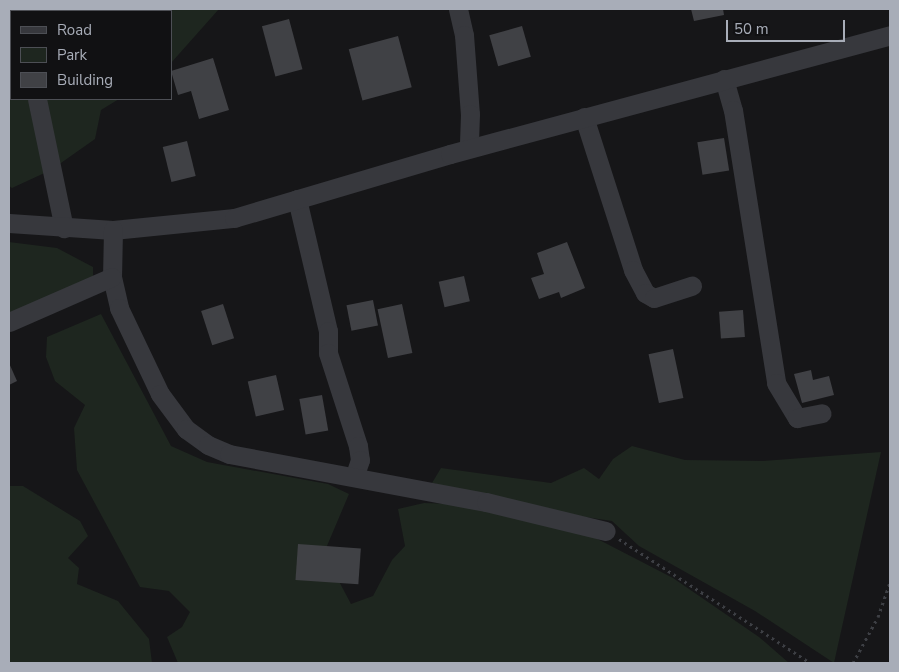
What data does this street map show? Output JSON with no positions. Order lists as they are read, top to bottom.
{
  "legend": ["Road", "Park", "Building"],
  "scale_bar": "50 m"
}
